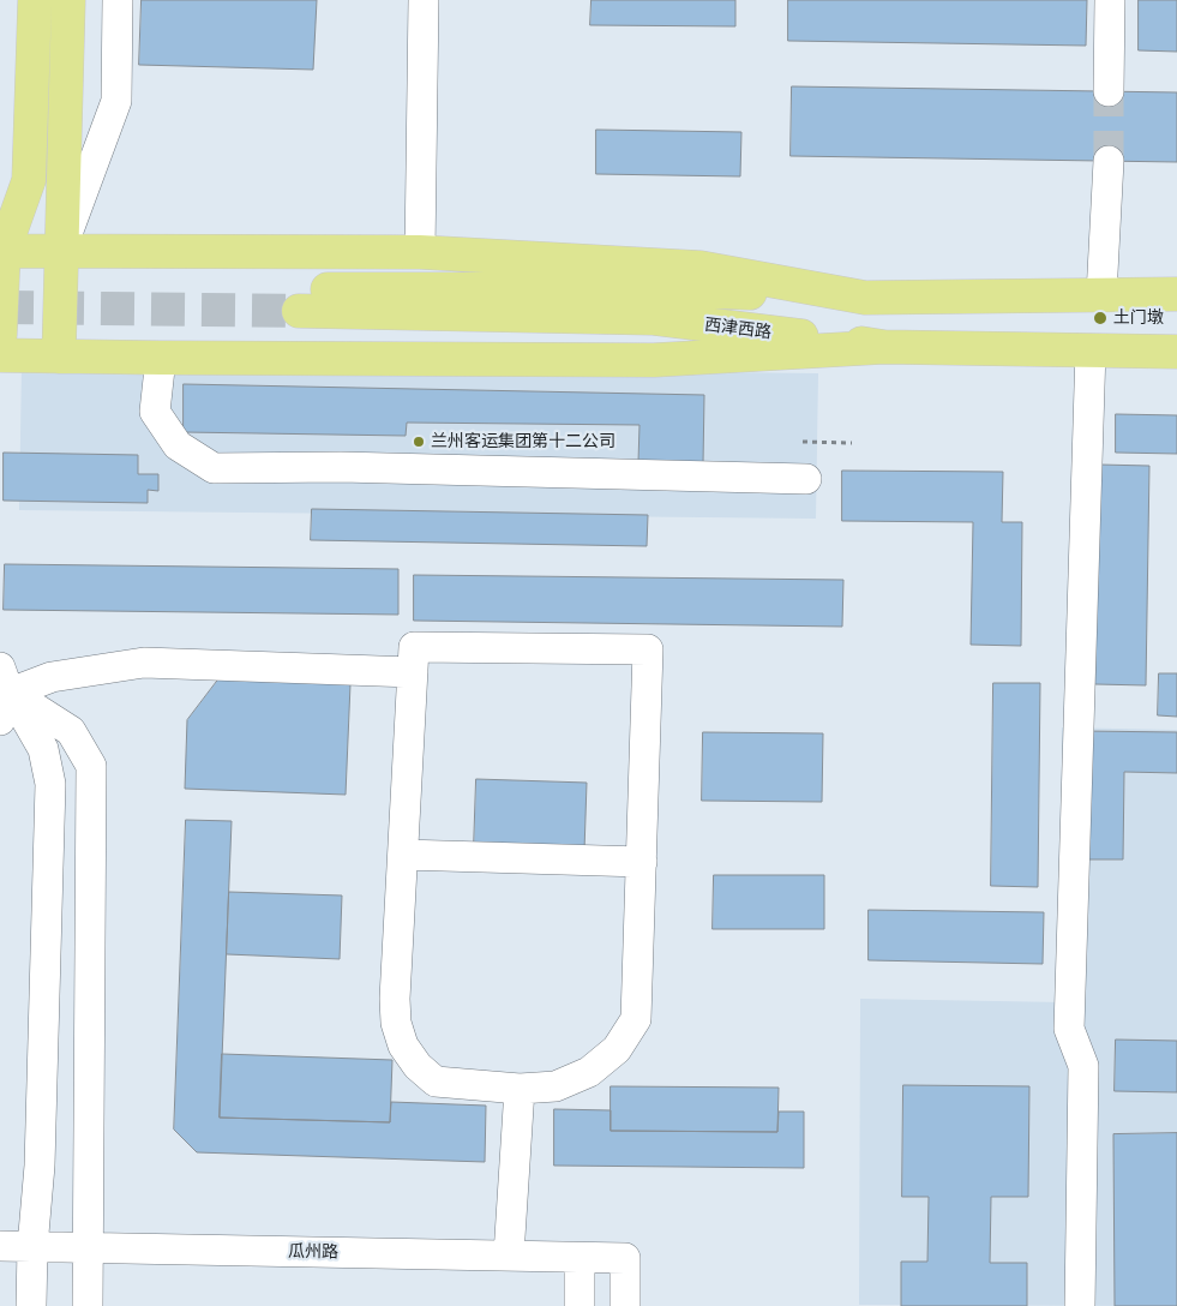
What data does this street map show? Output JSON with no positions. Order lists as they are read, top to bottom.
{
  "streets": {
    "main road": ["西津西路"],
    "street": ["瓜州路"]
  },
  "places": ["土门墩", "兰州客运集团第十二公司"]
}
